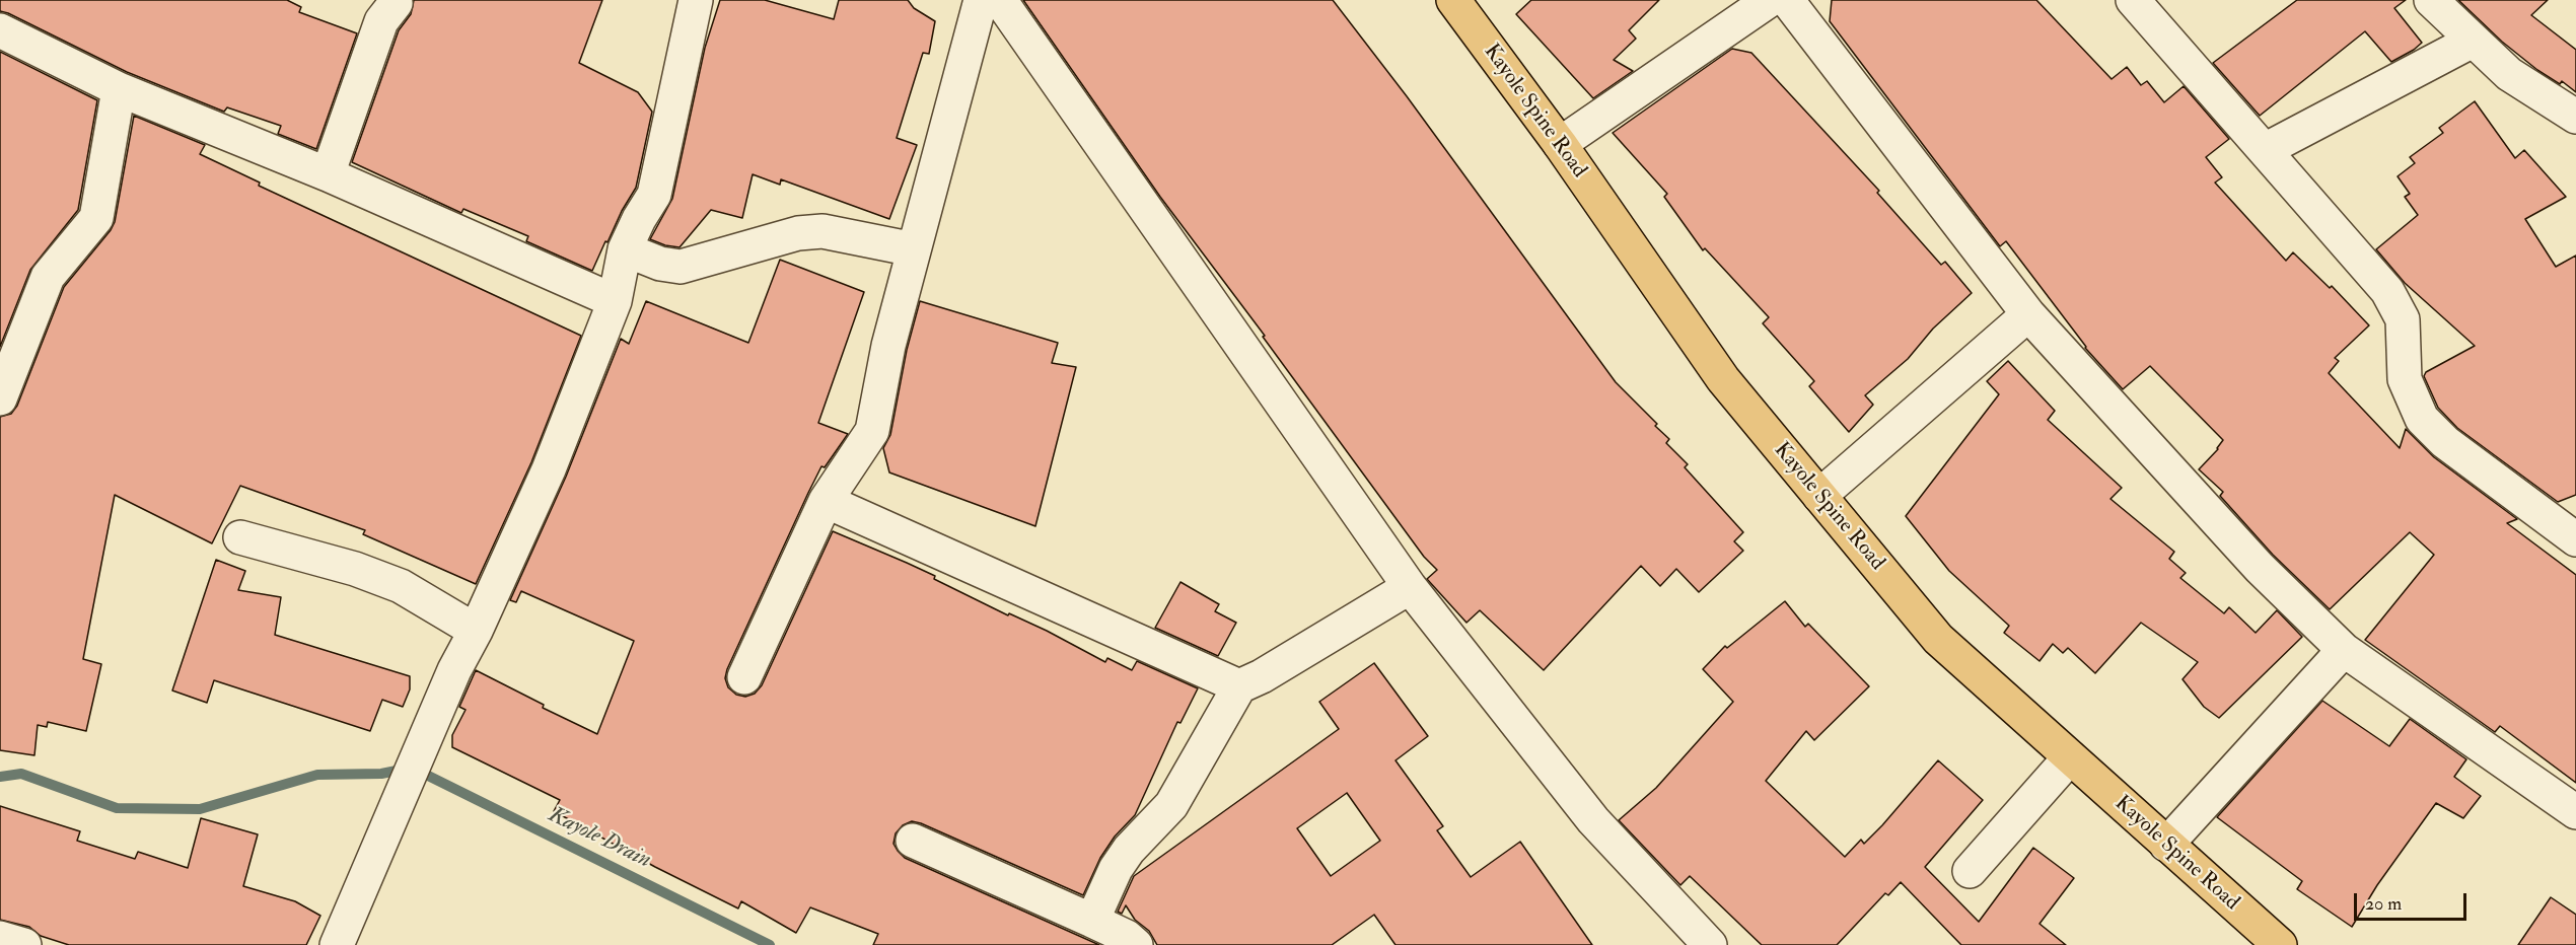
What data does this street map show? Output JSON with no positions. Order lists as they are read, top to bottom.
{
  "streets": {
    "main road": ["Kayole Spine Road"]
  },
  "water": ["Kayole Drain"],
  "scale_bar": "20 m"
}
